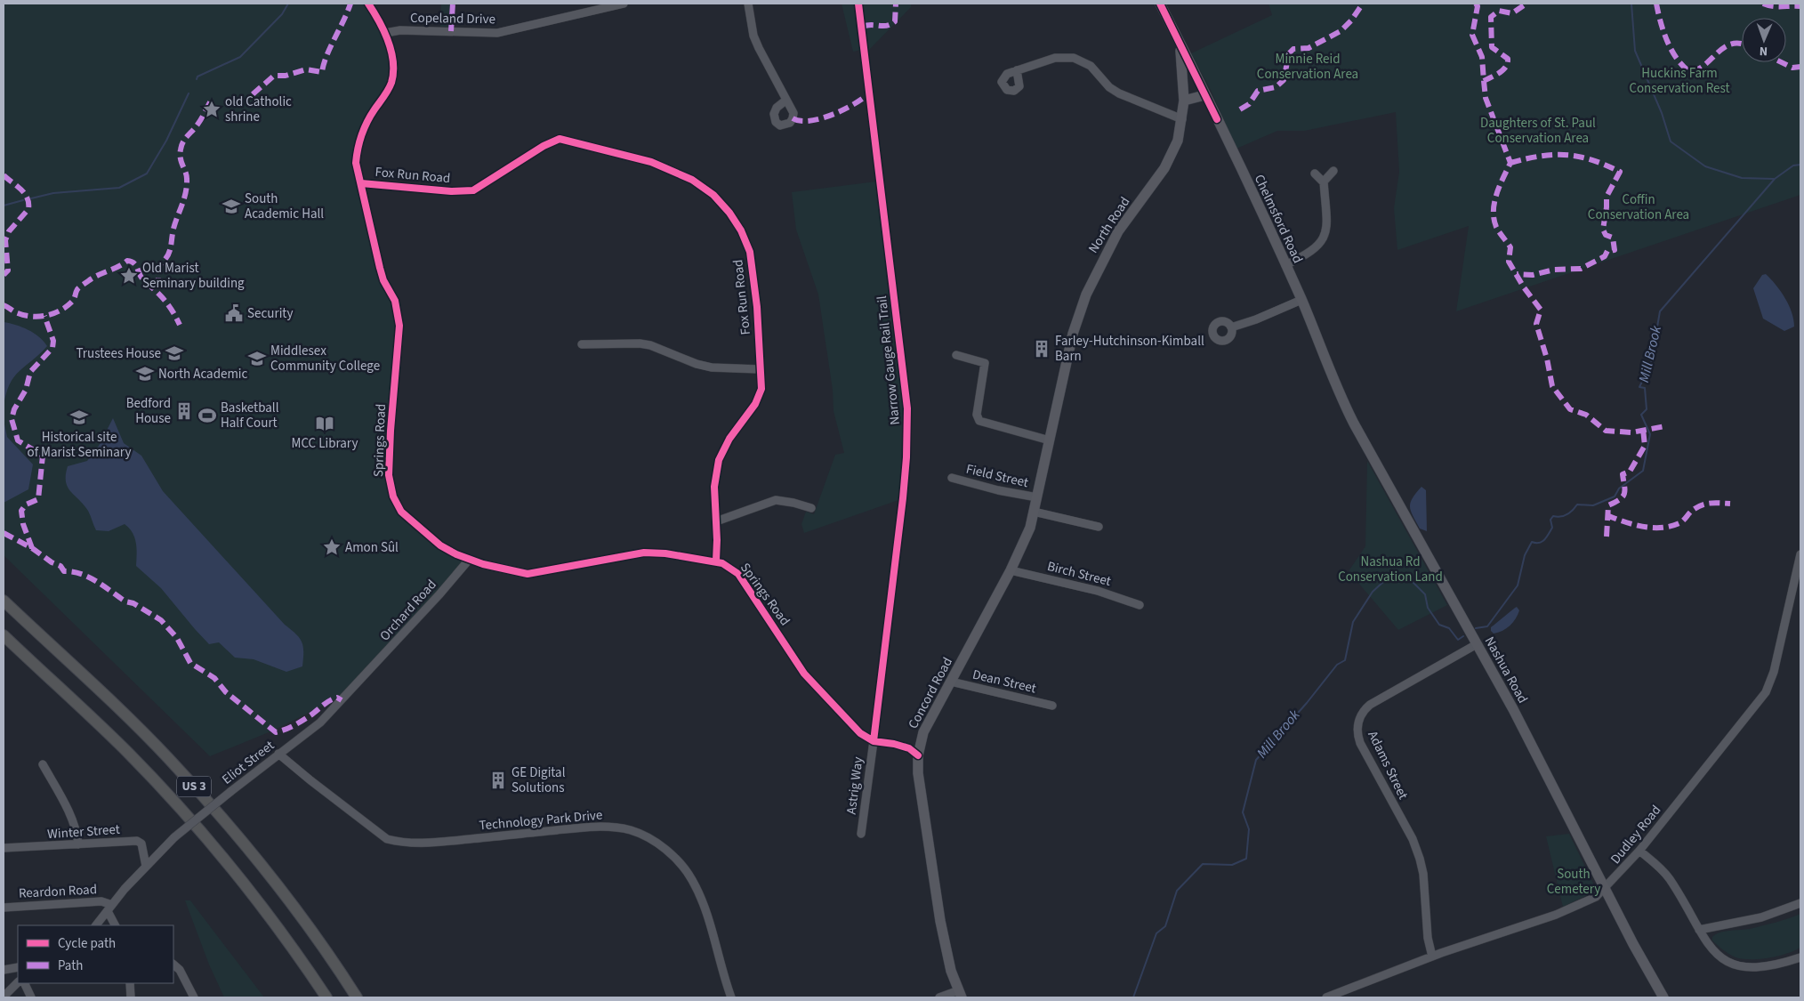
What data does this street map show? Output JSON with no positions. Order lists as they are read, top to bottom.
{
  "streets": {
    "highway": ["US 3"],
    "main road": [
      "Chelmsford Road",
      "North Road",
      "Nashua Road",
      "Concord Road"
    ],
    "street": [
      "Copeland Drive",
      "Fox Run Road",
      "Springs Road",
      "Field Street",
      "Birch Street",
      "Orchard Road",
      "Dean Street",
      "Eliot Street",
      "Adams Street",
      "Astrig Way",
      "Technology Park Drive",
      "Winter Street",
      "Dudley Road",
      "Reardon Road"
    ],
    "cycle path": ["Narrow Gauge Rail Trail"]
  },
  "crossings": [
    ["Copeland Drive", "Springs Road"],
    ["Fox Run Road", "Springs Road"],
    ["Chelmsford Road", "Nashua Road"],
    ["North Road", "Concord Road"],
    ["Springs Road", "Orchard Road"],
    ["Springs Road", "Concord Road"],
    ["Springs Road", "Astrig Way"],
    ["Field Street", "Concord Road"],
    ["Birch Street", "Concord Road"],
    ["Orchard Road", "Eliot Street"],
    ["Nashua Road", "Adams Street"],
    ["Nashua Road", "Dudley Road"],
    ["Dean Street", "Concord Road"],
    ["Eliot Street", "Technology Park Drive"],
    ["Eliot Street", "Winter Street"],
    ["Eliot Street", "Reardon Road"],
    ["Adams Street", "Dudley Road"]
  ],
  "water": ["Mill Brook"],
  "parks": [
    "Minnie Reid Conservation Area",
    "Huckins Farm Conservation Rest",
    "Daughters of St. Paul Conservation Area",
    "Coffin Conservation Area",
    "Nashua Rd Conservation Land",
    "South Cemetery"
  ],
  "places": {
    "place": ["old Catholic shrine", "Old Marist Seminary building", "Amon Sûl"],
    "school or university": [
      "South Academic Hall",
      "Trustees House",
      "Middlesex Community College",
      "North Academic",
      "Historical site of Marist Seminary"
    ],
    "public building": ["Security"],
    "building": ["Farley-Hutchinson-Kimball Barn", "Bedford House", "GE Digital Solutions"],
    "sports": ["Basketball Half Court"],
    "library": ["MCC Library"]
  },
  "legend": ["Cycle path", "Path"],
  "north": "bottom"
}
